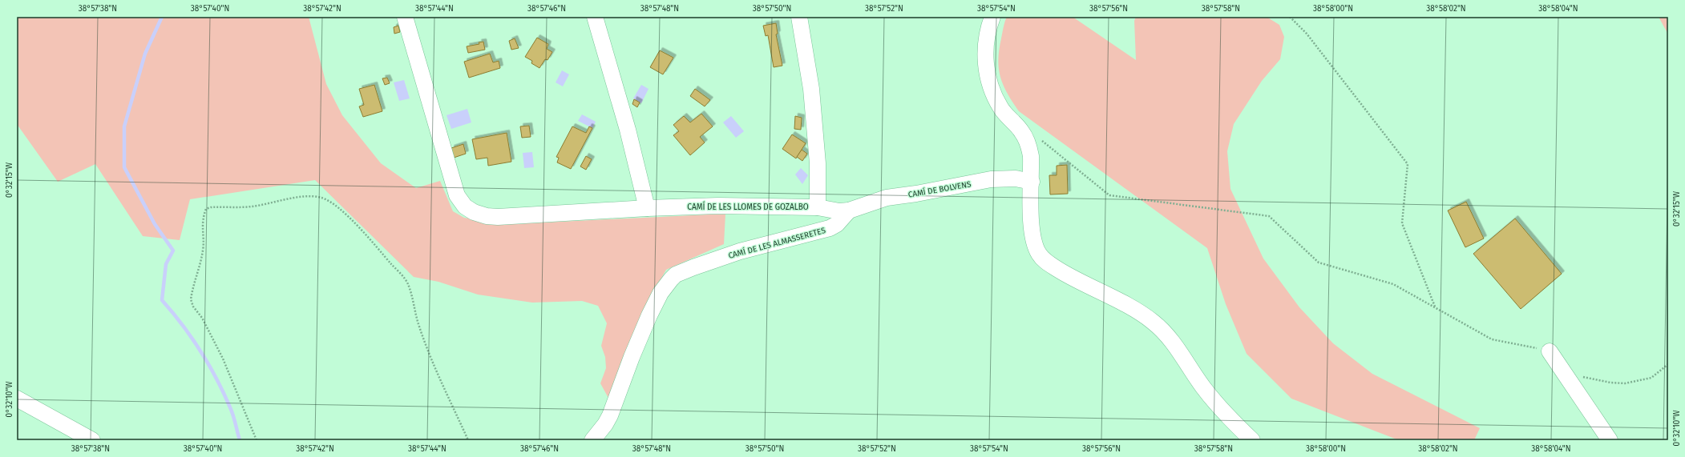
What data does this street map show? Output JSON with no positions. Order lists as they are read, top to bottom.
{
  "streets": {
    "street": ["CAMÍ DE BOLVENS", "CAMÍ DE LES LLOMES DE GOZALBO", "CAMÍ DE LES ALMASSERETES"]
  },
  "crossings": [
    ["CAMÍ DE BOLVENS", "CAMÍ DE LES LLOMES DE GOZALBO"],
    ["CAMÍ DE BOLVENS", "CAMÍ DE LES ALMASSERETES"],
    ["CAMÍ DE LES LLOMES DE GOZALBO", "CAMÍ DE LES ALMASSERETES"]
  ],
  "coordinates": [
    "38°57'38\"N",
    "38°57'40\"N",
    "38°57'42\"N",
    "38°57'44\"N",
    "38°57'46\"N",
    "38°57'48\"N",
    "38°57'50\"N",
    "38°57'52\"N",
    "38°57'54\"N",
    "38°57'56\"N",
    "38°57'58\"N",
    "38°58'00\"N",
    "38°58'02\"N",
    "38°58'04\"N",
    "0°32'15\"W",
    "0°32'10\"W"
  ]
}
